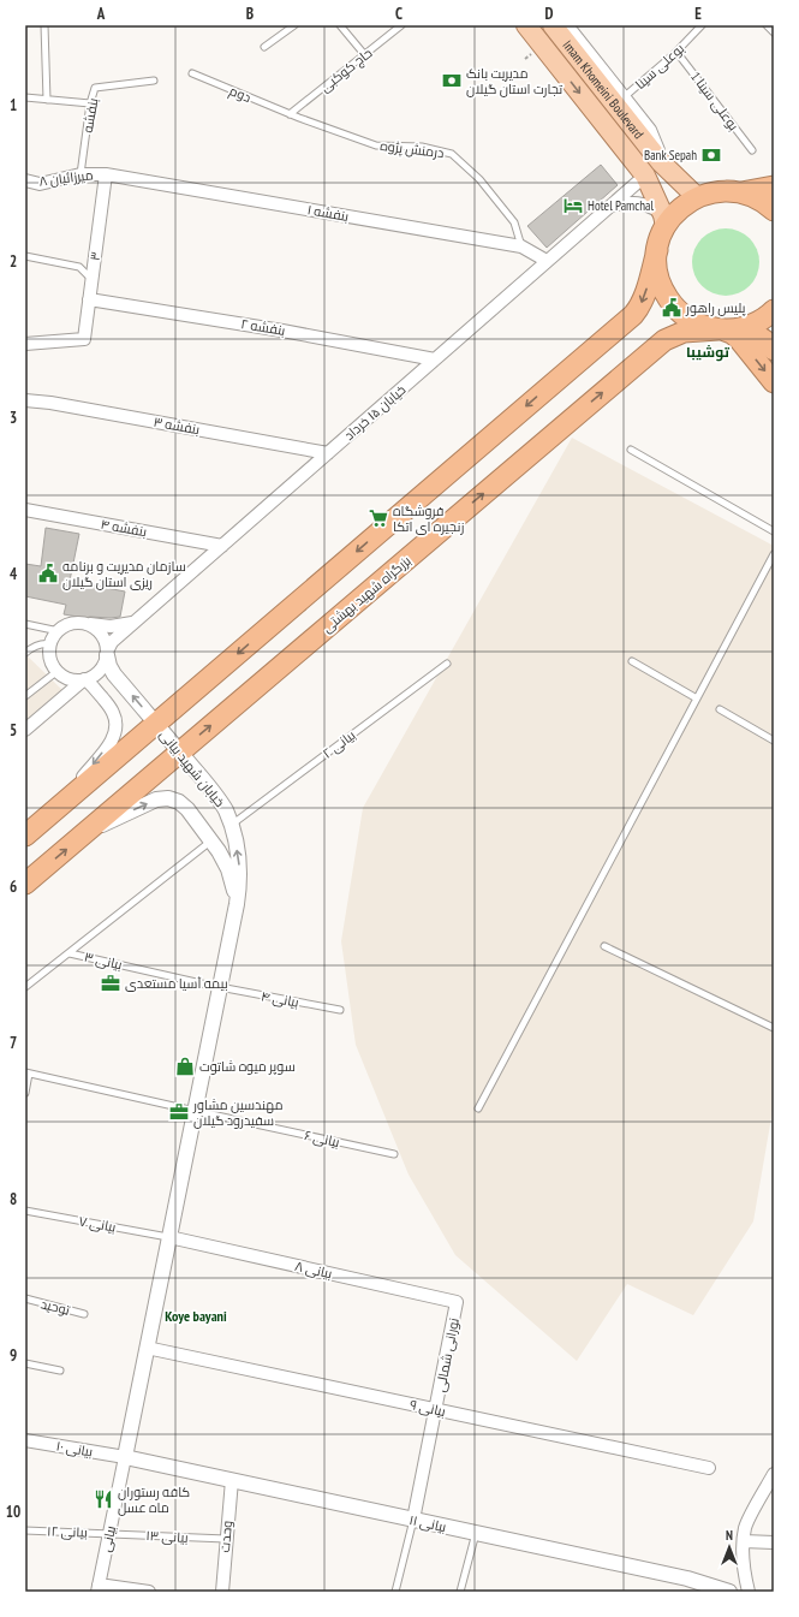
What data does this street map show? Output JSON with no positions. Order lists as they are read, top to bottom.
{
  "streets": {
    "highway": ["بزرگراه شهید بهشتی"],
    "main road": ["Imam Khomeini Boulevard"],
    "street": [
      "میرزائیان ۸",
      "بنفشه ۱",
      "۳",
      "بنفشه ۲",
      "خیابان ۱۵ خرداد",
      "بنفشه ۳",
      "بنفشه ۴",
      "خیابان شهید بیانی",
      "بیانی ۸",
      "نورانی شمالی",
      "بیانی ۹",
      "بیانی ۱۰",
      "بیانی ۱۱",
      "وحدت",
      "بیانی"
    ],
    "lane": [
      "بوعلی سینا",
      "حاج کوکبی",
      "دوم",
      "بوعلی سینا 1",
      "بنفشه",
      "درمنش پژوه",
      "بیانی ۲",
      "بیانی ۳",
      "بیانی ۴",
      "بیانی ۶",
      "بیانی ۷",
      "توحید",
      "بیانی ۱۲",
      "بیانی ۱۳"
    ]
  },
  "crossings": [
    ["بوعلی سینا", "Imam Khomeini Boulevard"],
    ["بوعلی سینا", "بوعلی سینا 1"],
    ["حاج کوکبی", "دوم"],
    ["حاج کوکبی", "درمنش پژوه"],
    ["Imam Khomeini Boulevard", "خیابان ۱۵ خرداد"],
    ["دوم", "درمنش پژوه"],
    ["بنفشه", "میرزائیان ۸"],
    ["درمنش پژوه", "بنفشه ۱"],
    ["میرزائیان ۸", "بنفشه ۱"],
    ["میرزائیان ۸", "۳"],
    ["بنفشه ۱", "۳"],
    ["بنفشه ۱", "خیابان ۱۵ خرداد"],
    ["۳", "بنفشه ۲"],
    ["بنفشه ۲", "خیابان ۱۵ خرداد"],
    ["خیابان ۱۵ خرداد", "بنفشه ۳"],
    ["خیابان ۱۵ خرداد", "بنفشه ۴"],
    ["خیابان ۱۵ خرداد", "خیابان شهید بیانی"],
    ["بزرگراه شهید بهشتی", "خیابان شهید بیانی"],
    ["بیانی ۲", "خیابان شهید بیانی"],
    ["خیابان شهید بیانی", "بیانی ۳"],
    ["خیابان شهید بیانی", "بیانی ۴"],
    ["خیابان شهید بیانی", "بیانی ۶"],
    ["خیابان شهید بیانی", "بیانی ۷"],
    ["خیابان شهید بیانی", "بیانی ۸"],
    ["خیابان شهید بیانی", "بیانی ۹"],
    ["خیابان شهید بیانی", "بیانی ۱۰"],
    ["خیابان شهید بیانی", "بیانی ۱۱"],
    ["خیابان شهید بیانی", "بیانی"],
    ["بیانی ۳", "بیانی ۴"],
    ["بیانی ۷", "بیانی ۸"],
    ["بیانی ۸", "نورانی شمالی"],
    ["نورانی شمالی", "بیانی ۹"],
    ["نورانی شمالی", "بیانی ۱۱"],
    ["بیانی ۱۰", "بیانی ۱۱"],
    ["بیانی ۱۰", "بیانی"],
    ["بیانی ۱۱", "وحدت"],
    ["بیانی ۱۱", "بیانی"],
    ["بیانی ۱۲", "بیانی ۱۳"],
    ["بیانی ۱۲", "بیانی"],
    ["بیانی ۱۳", "وحدت"],
    ["بیانی ۱۳", "بیانی"]
  ],
  "districts": ["توشیبا", "Koye bayani"],
  "places": {
    "bank": ["مدیریت بانک تجارت استان گیلان", "Bank Sepah"],
    "hotel": ["Hotel Pamchal"],
    "public building": ["پلیس راهور", "سازمان مدیریت و برنامه ریزی استان گیلان"],
    "supermarket": ["فروشگاه زنجیره ای اتکا"],
    "office": ["بیمه آسیا مستعدی", "مهندسین مشاور سفیدرود گیلان"],
    "shop": ["سوپر میوه شاتوت"],
    "restaurant": ["کافه رستوران ماه عسل"]
  },
  "north": "top",
  "grid": {
    "columns": [
      "A",
      "B",
      "C",
      "D",
      "E"
    ],
    "rows": [
      "1",
      "2",
      "3",
      "4",
      "5",
      "6",
      "7",
      "8",
      "9",
      "10"
    ]
  }
}
